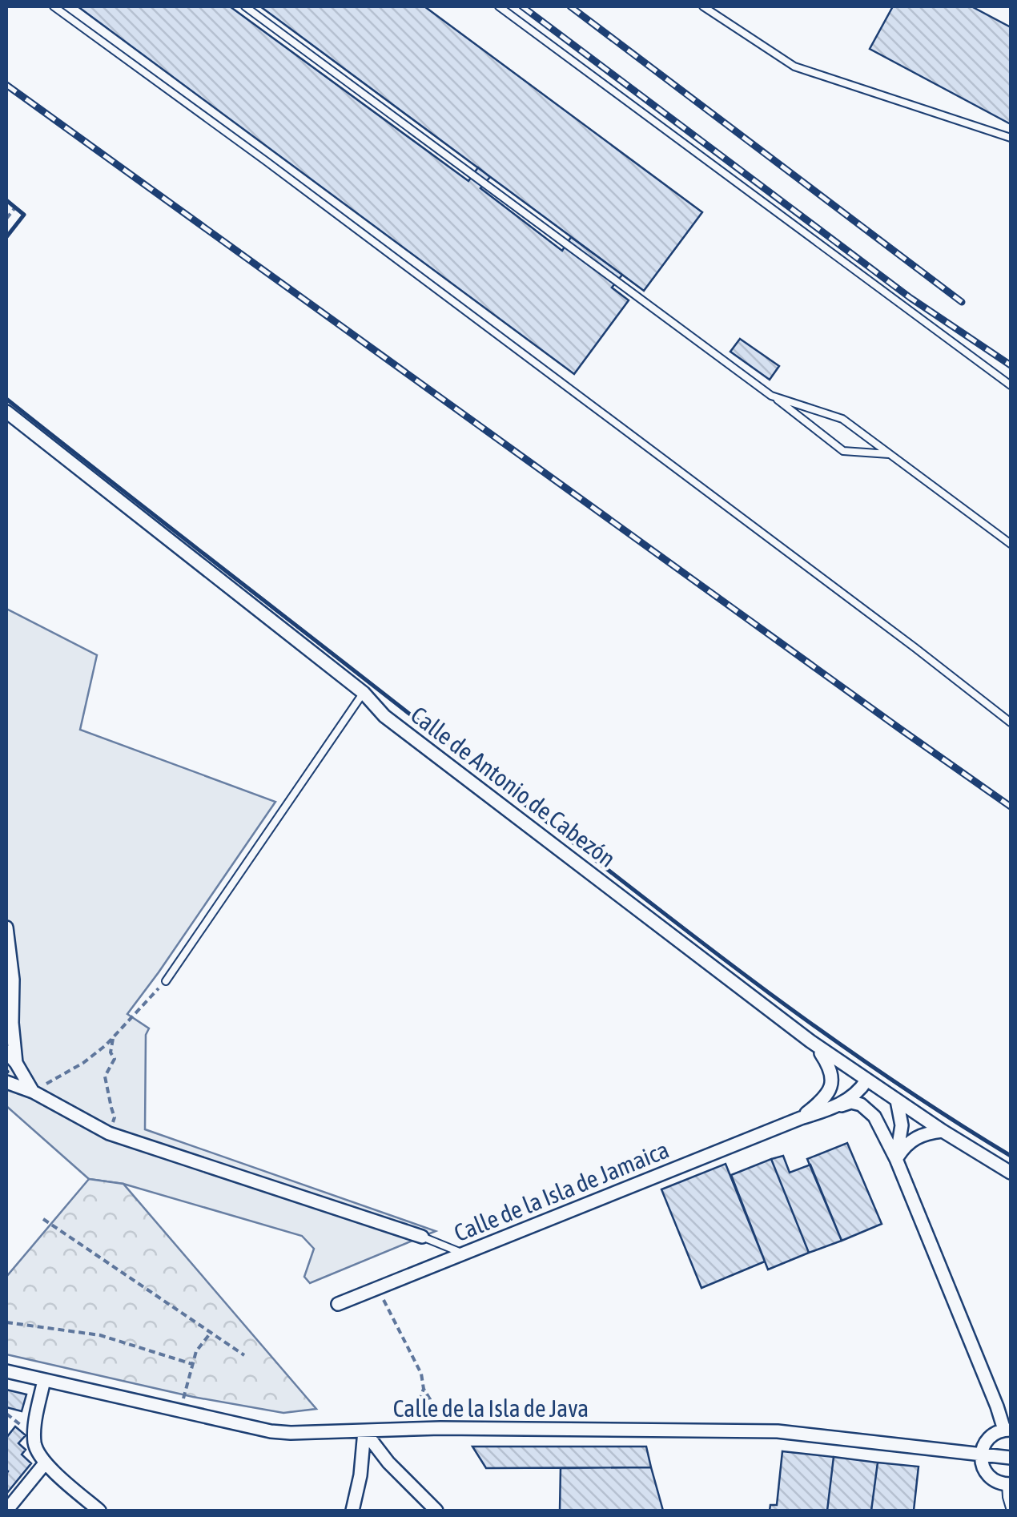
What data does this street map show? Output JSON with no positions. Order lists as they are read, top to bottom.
{
  "streets": {
    "street": ["Calle de Antonio de Cabezón", "Calle de la Isla de Jamaica", "Calle de la Isla de Java"]
  },
  "crossings": [
    ["Calle de Antonio de Cabezón", "Calle de la Isla de Jamaica"]
  ]
}
